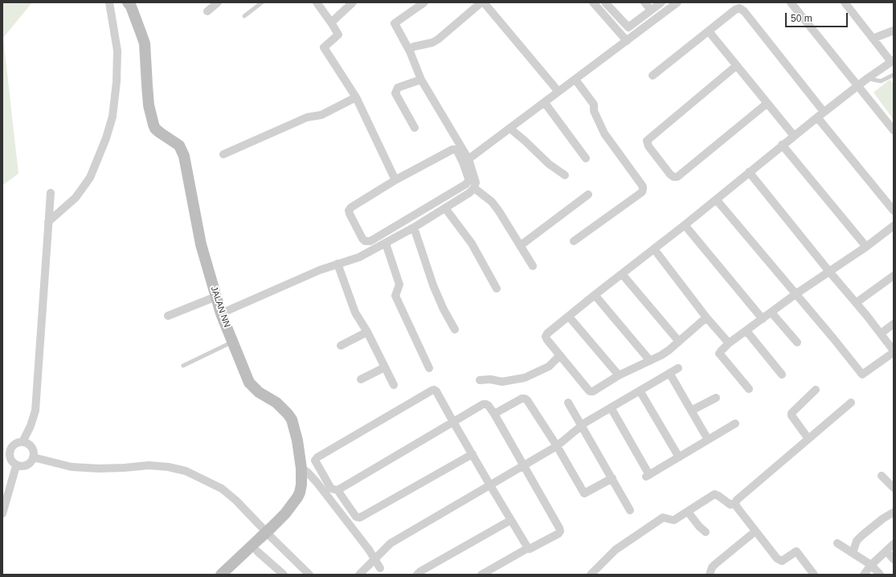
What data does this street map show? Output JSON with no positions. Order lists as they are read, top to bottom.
{
  "streets": {
    "street": ["JALAN NN"]
  },
  "scale_bar": "50 m"
}
